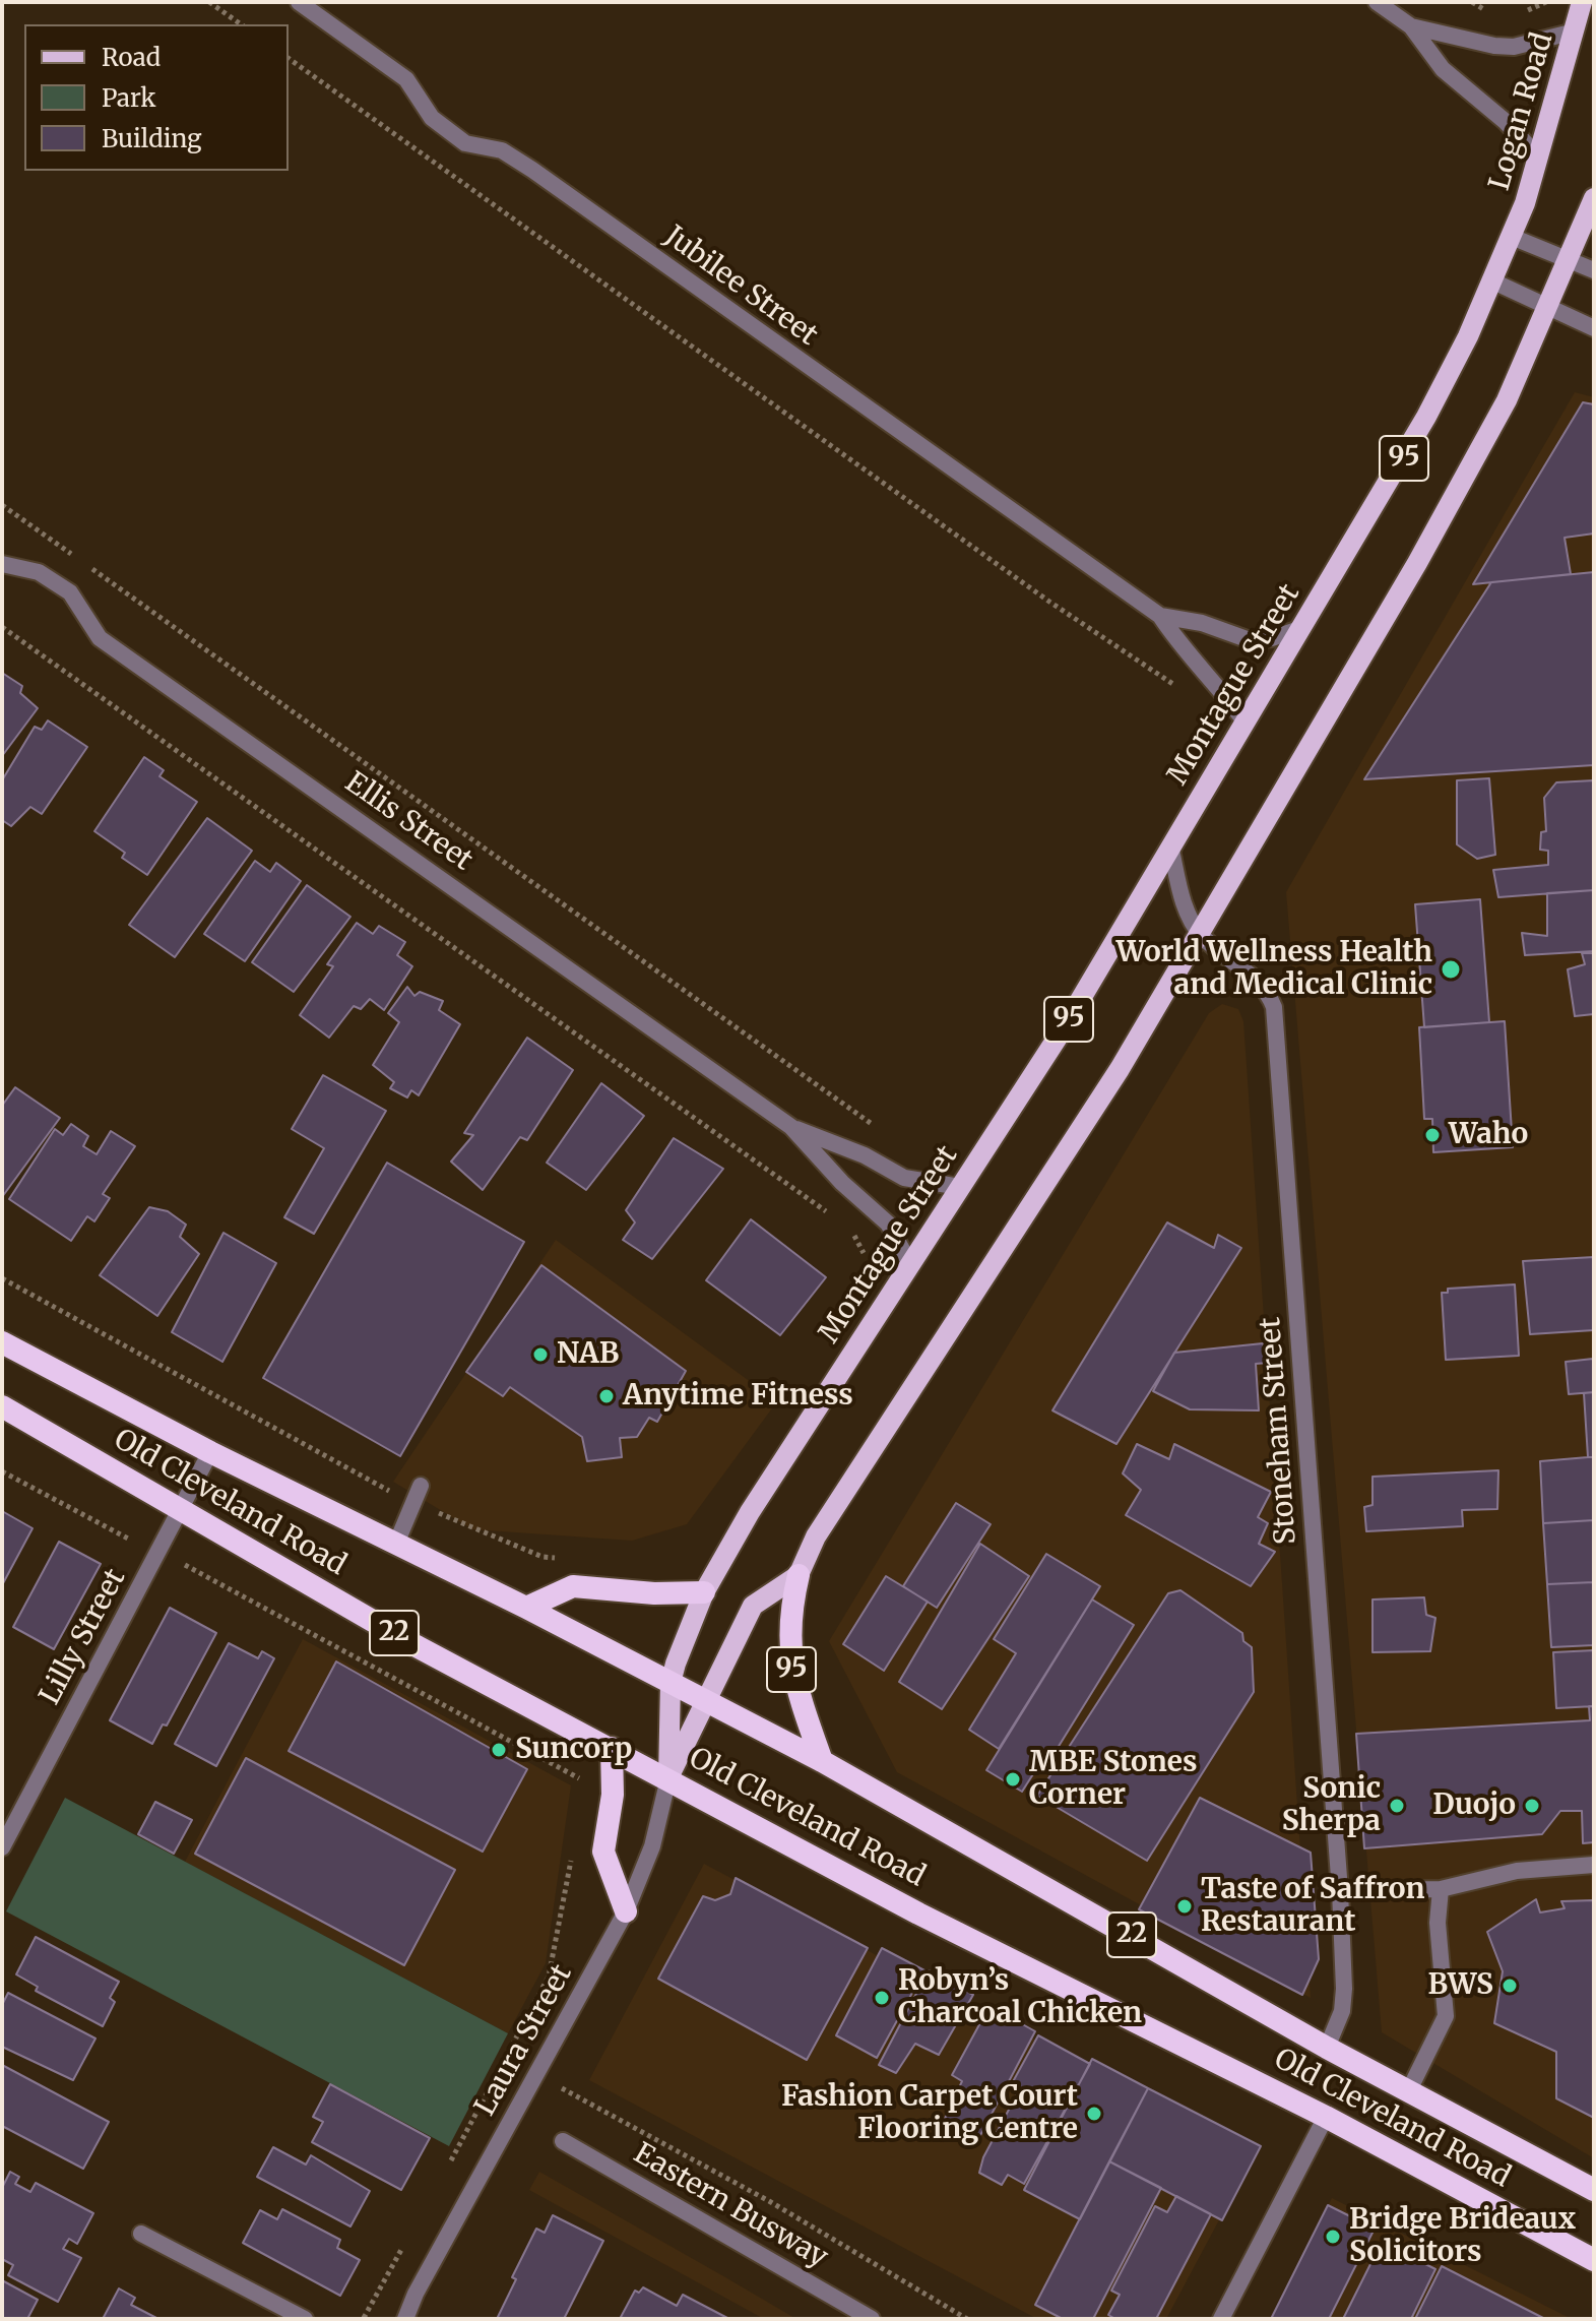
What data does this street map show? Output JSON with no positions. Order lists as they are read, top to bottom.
{
  "streets": {
    "highway": ["95", "Old Cleveland Road", "22"],
    "main road": ["Logan Road", "Montague Street"],
    "street": [
      "Jubilee Street",
      "Ellis Street",
      "Stoneham Street",
      "Lilly Street",
      "Laura Street",
      "Eastern Busway"
    ]
  },
  "crossings": [
    ["Logan Road", "Montague Street"],
    ["Jubilee Street", "Montague Street"],
    ["95", "Montague Street"],
    ["95", "Stoneham Street"],
    ["95", "Old Cleveland Road"],
    ["95", "Laura Street"],
    ["Montague Street", "Ellis Street"],
    ["Montague Street", "Stoneham Street"],
    ["Montague Street", "Old Cleveland Road"],
    ["Montague Street", "Laura Street"],
    ["Stoneham Street", "Old Cleveland Road"],
    ["Old Cleveland Road", "Lilly Street"],
    ["Old Cleveland Road", "Laura Street"]
  ],
  "places": [
    "World Wellness Health and Medical Clinic",
    "Waho",
    "NAB",
    "Anytime Fitness",
    "Suncorp",
    "MBE Stones Corner",
    "Sonic Sherpa",
    "Duojo",
    "Taste of Saffron Restaurant",
    "BWS",
    "Robyn’s Charcoal Chicken",
    "Fashion Carpet Court Flooring Centre",
    "Bridge Brideaux Solicitors"
  ],
  "legend": ["Road", "Park", "Building"]
}
